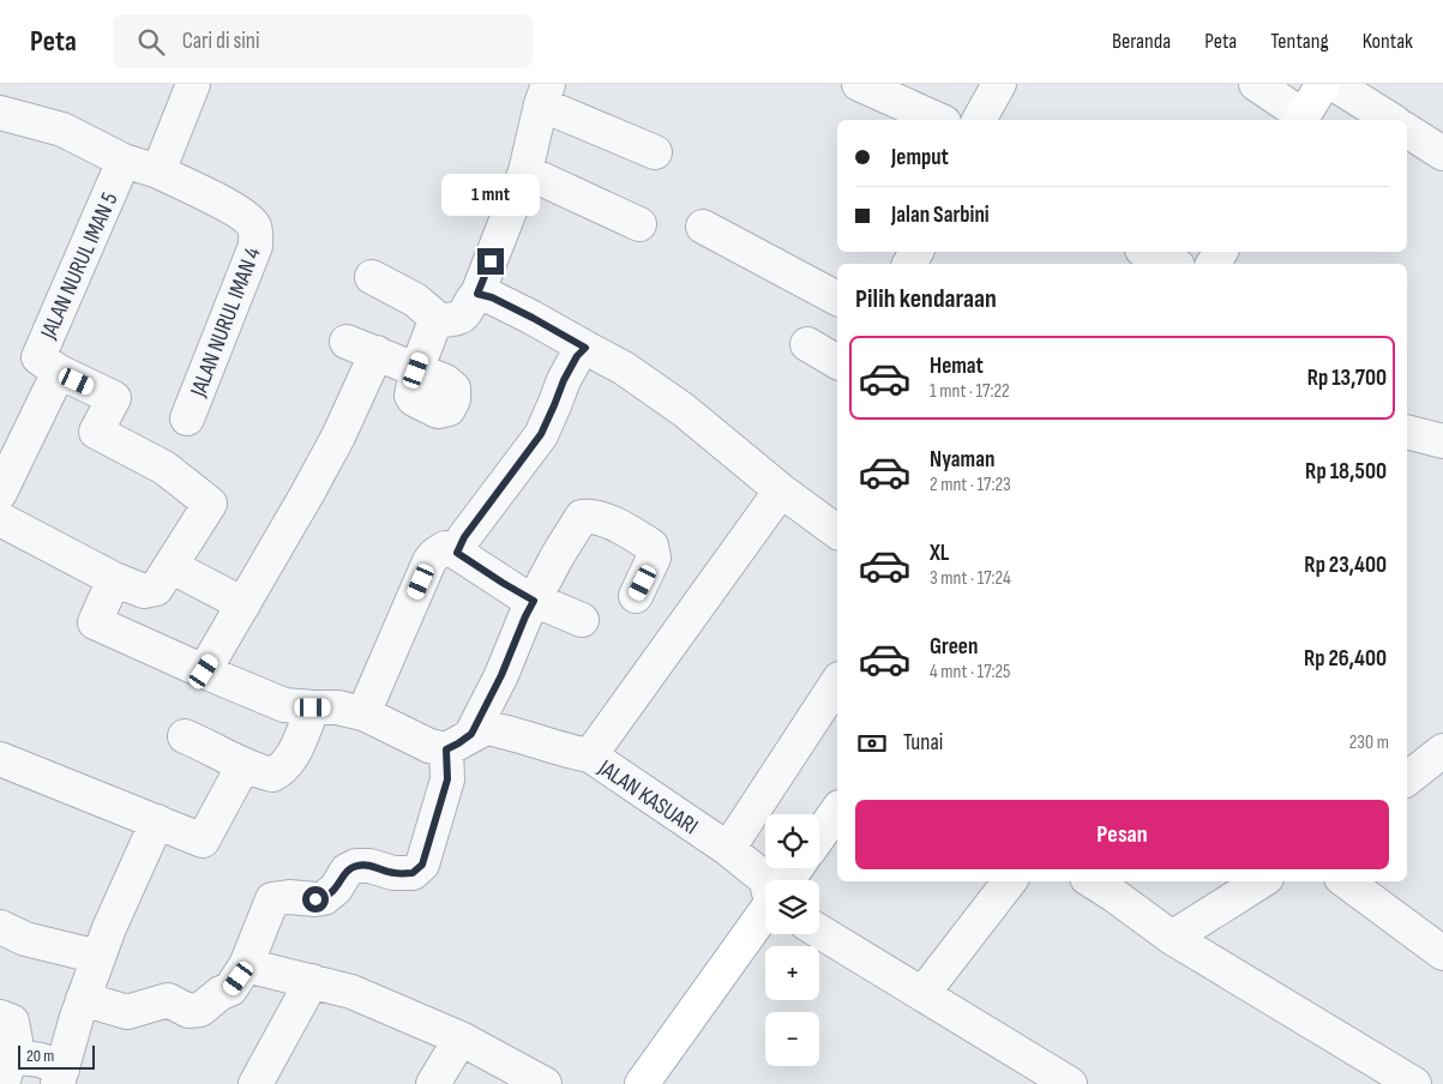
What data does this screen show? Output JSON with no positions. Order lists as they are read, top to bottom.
{
  "streets": {
    "street": ["JALAN NURUL IMAN 5", "JALAN NURUL IMAN 4", "JALAN KASUARI"]
  },
  "scale_bar": "20 m",
  "page": {
    "header": "Peta",
    "search": "Cari di sini",
    "nav": [
      "Beranda",
      "Peta",
      "Tentang",
      "Kontak"
    ],
    "banner": ["Jemput", "Jalan Sarbini"],
    "bubble": "1 mnt",
    "heading": "Pilih kendaraan",
    "list": [
      {
        "name": "Hemat",
        "note": "1 mnt · 17:22",
        "value": "Rp 13,700"
      },
      {
        "name": "Nyaman",
        "note": "2 mnt · 17:23",
        "value": "Rp 18,500"
      },
      {
        "name": "XL",
        "note": "3 mnt · 17:24",
        "value": "Rp 23,400"
      },
      {
        "name": "Green",
        "note": "4 mnt · 17:25",
        "value": "Rp 26,400"
      }
    ],
    "pay": ["Tunai", "230 m"],
    "buttons": "Pesan",
    "map_buttons": ["+", "−"],
    "scale": "20 m"
  }
}
